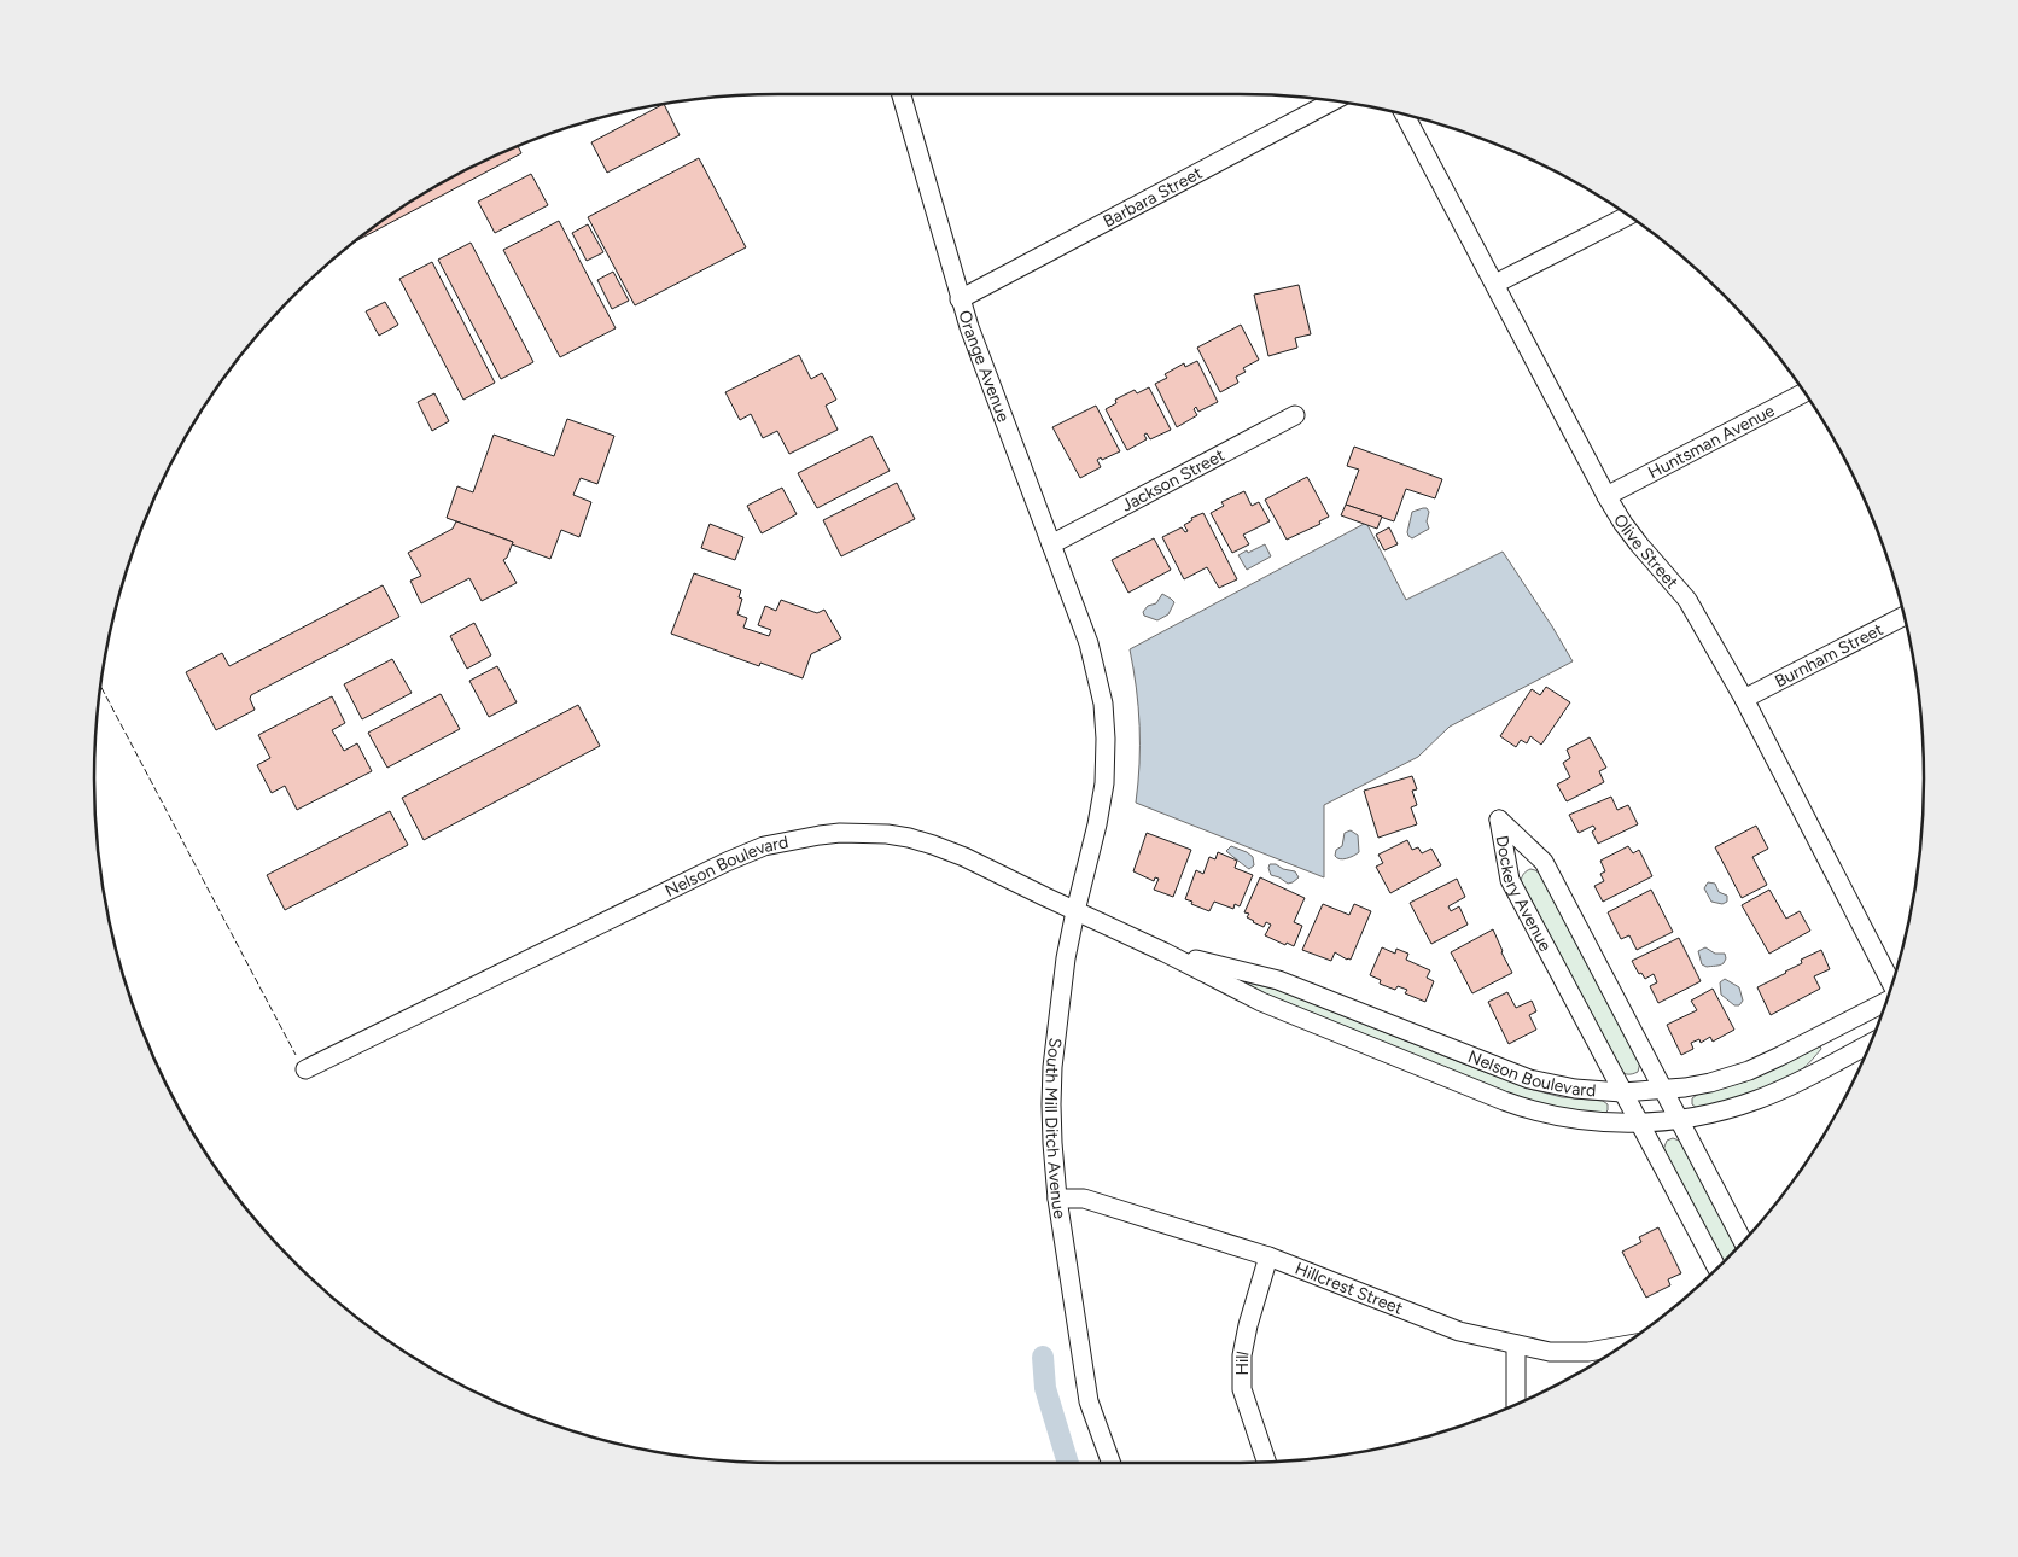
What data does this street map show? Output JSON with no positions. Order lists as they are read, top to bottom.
{
  "streets": {
    "street": [
      "Barbara Street",
      "Orange Avenue",
      "Huntsman Avenue",
      "Jackson Street",
      "Olive Street",
      "Burnham Street",
      "Nelson Boulevard",
      "Dockery Avenue",
      "South Mill Ditch Avenue",
      "Hillcrest Street",
      "Hill"
    ]
  },
  "crossings": [
    ["Barbara Street", "Orange Avenue"],
    ["Orange Avenue", "Jackson Street"],
    ["Orange Avenue", "South Mill Ditch Avenue"],
    ["Huntsman Avenue", "Olive Street"],
    ["Olive Street", "Burnham Street"],
    ["Nelson Boulevard", "Dockery Avenue"],
    ["Nelson Boulevard", "South Mill Ditch Avenue"],
    ["South Mill Ditch Avenue", "Hillcrest Street"],
    ["Hillcrest Street", "Hill"]
  ]
}
